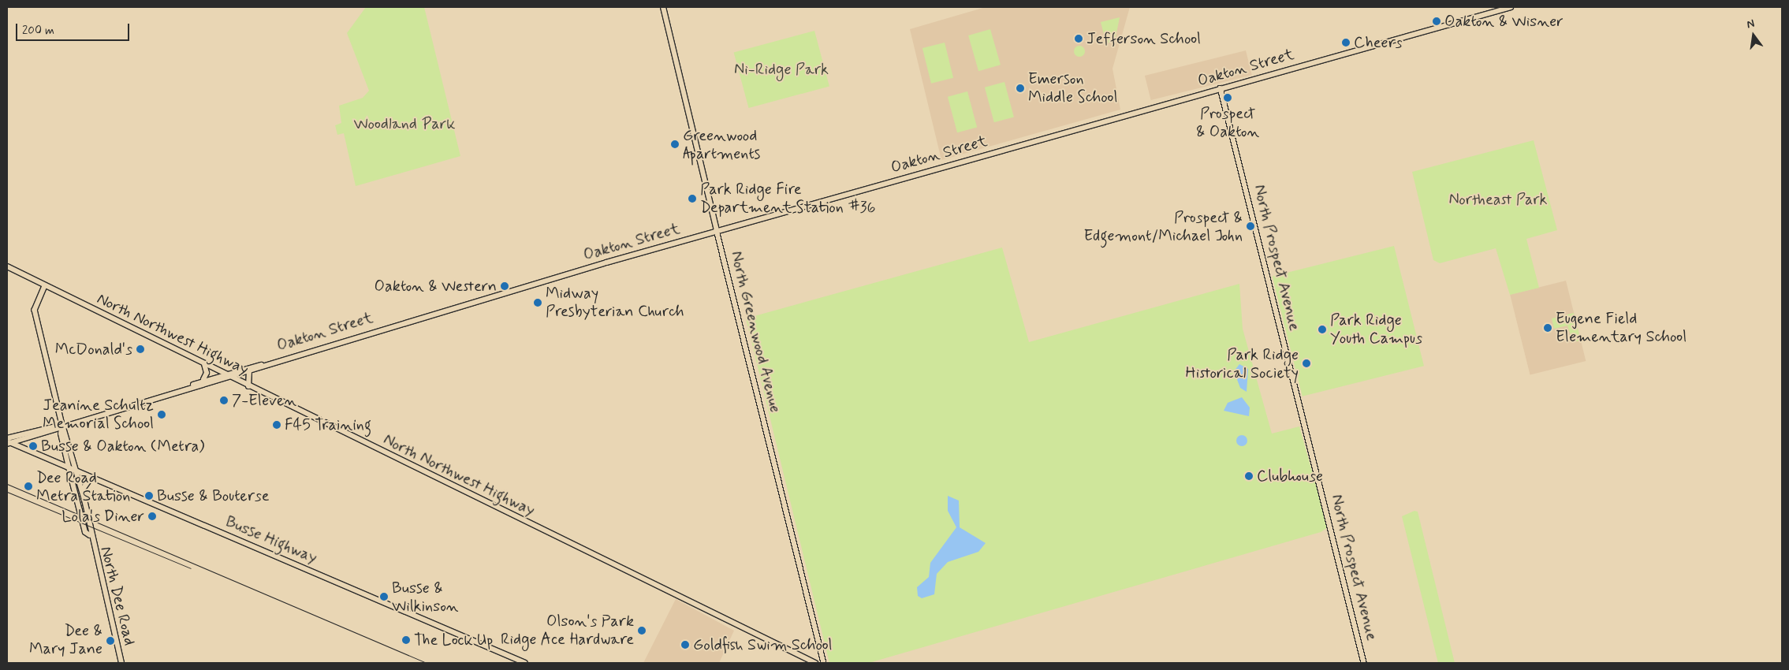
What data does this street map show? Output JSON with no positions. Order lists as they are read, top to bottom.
{
  "streets": {
    "main road": [
      "Oakton Street",
      "North Greenwood Avenue",
      "North Northwest Highway",
      "Busse Highway",
      "North Dee Road"
    ],
    "street": ["North Prospect Avenue"]
  },
  "crossings": [
    ["Oakton Street", "North Prospect Avenue"],
    ["Oakton Street", "North Greenwood Avenue"],
    ["Oakton Street", "North Northwest Highway"],
    ["Oakton Street", "Busse Highway"],
    ["Oakton Street", "North Dee Road"],
    ["North Northwest Highway", "North Dee Road"],
    ["Busse Highway", "North Dee Road"]
  ],
  "parks": ["Ni-Ridge Park", "Woodland Park", "Northeast Park"],
  "places": [
    "Oakton & Wisner",
    "Jefferson School",
    "Cheers",
    "Emerson Middle School",
    "Prospect & Oakton",
    "Greenwood Apartments",
    "Park Ridge Fire Department Station #36",
    "Prospect & Edgemont/Michael John",
    "Oakton & Western",
    "Midway Presbyterian Church",
    "Eugene Field Elementary School",
    "Park Ridge Youth Campus",
    "McDonald's",
    "Park Ridge Historical Society",
    "7-Eleven",
    "Jeanine Schultz Memorial School",
    "F45 Training",
    "Busse & Oakton (Metra)",
    "Clubhouse",
    "Dee Road Metra Station",
    "Busse & Bouterse",
    "Lola's Diner",
    "Busse & Wilkinson",
    "Olson's Park Ridge Ace Hardware",
    "The Lock Up",
    "Dee & Mary Jane",
    "Goldfish Swim School"
  ],
  "scale_bar": "200 m",
  "north": "top"
}
